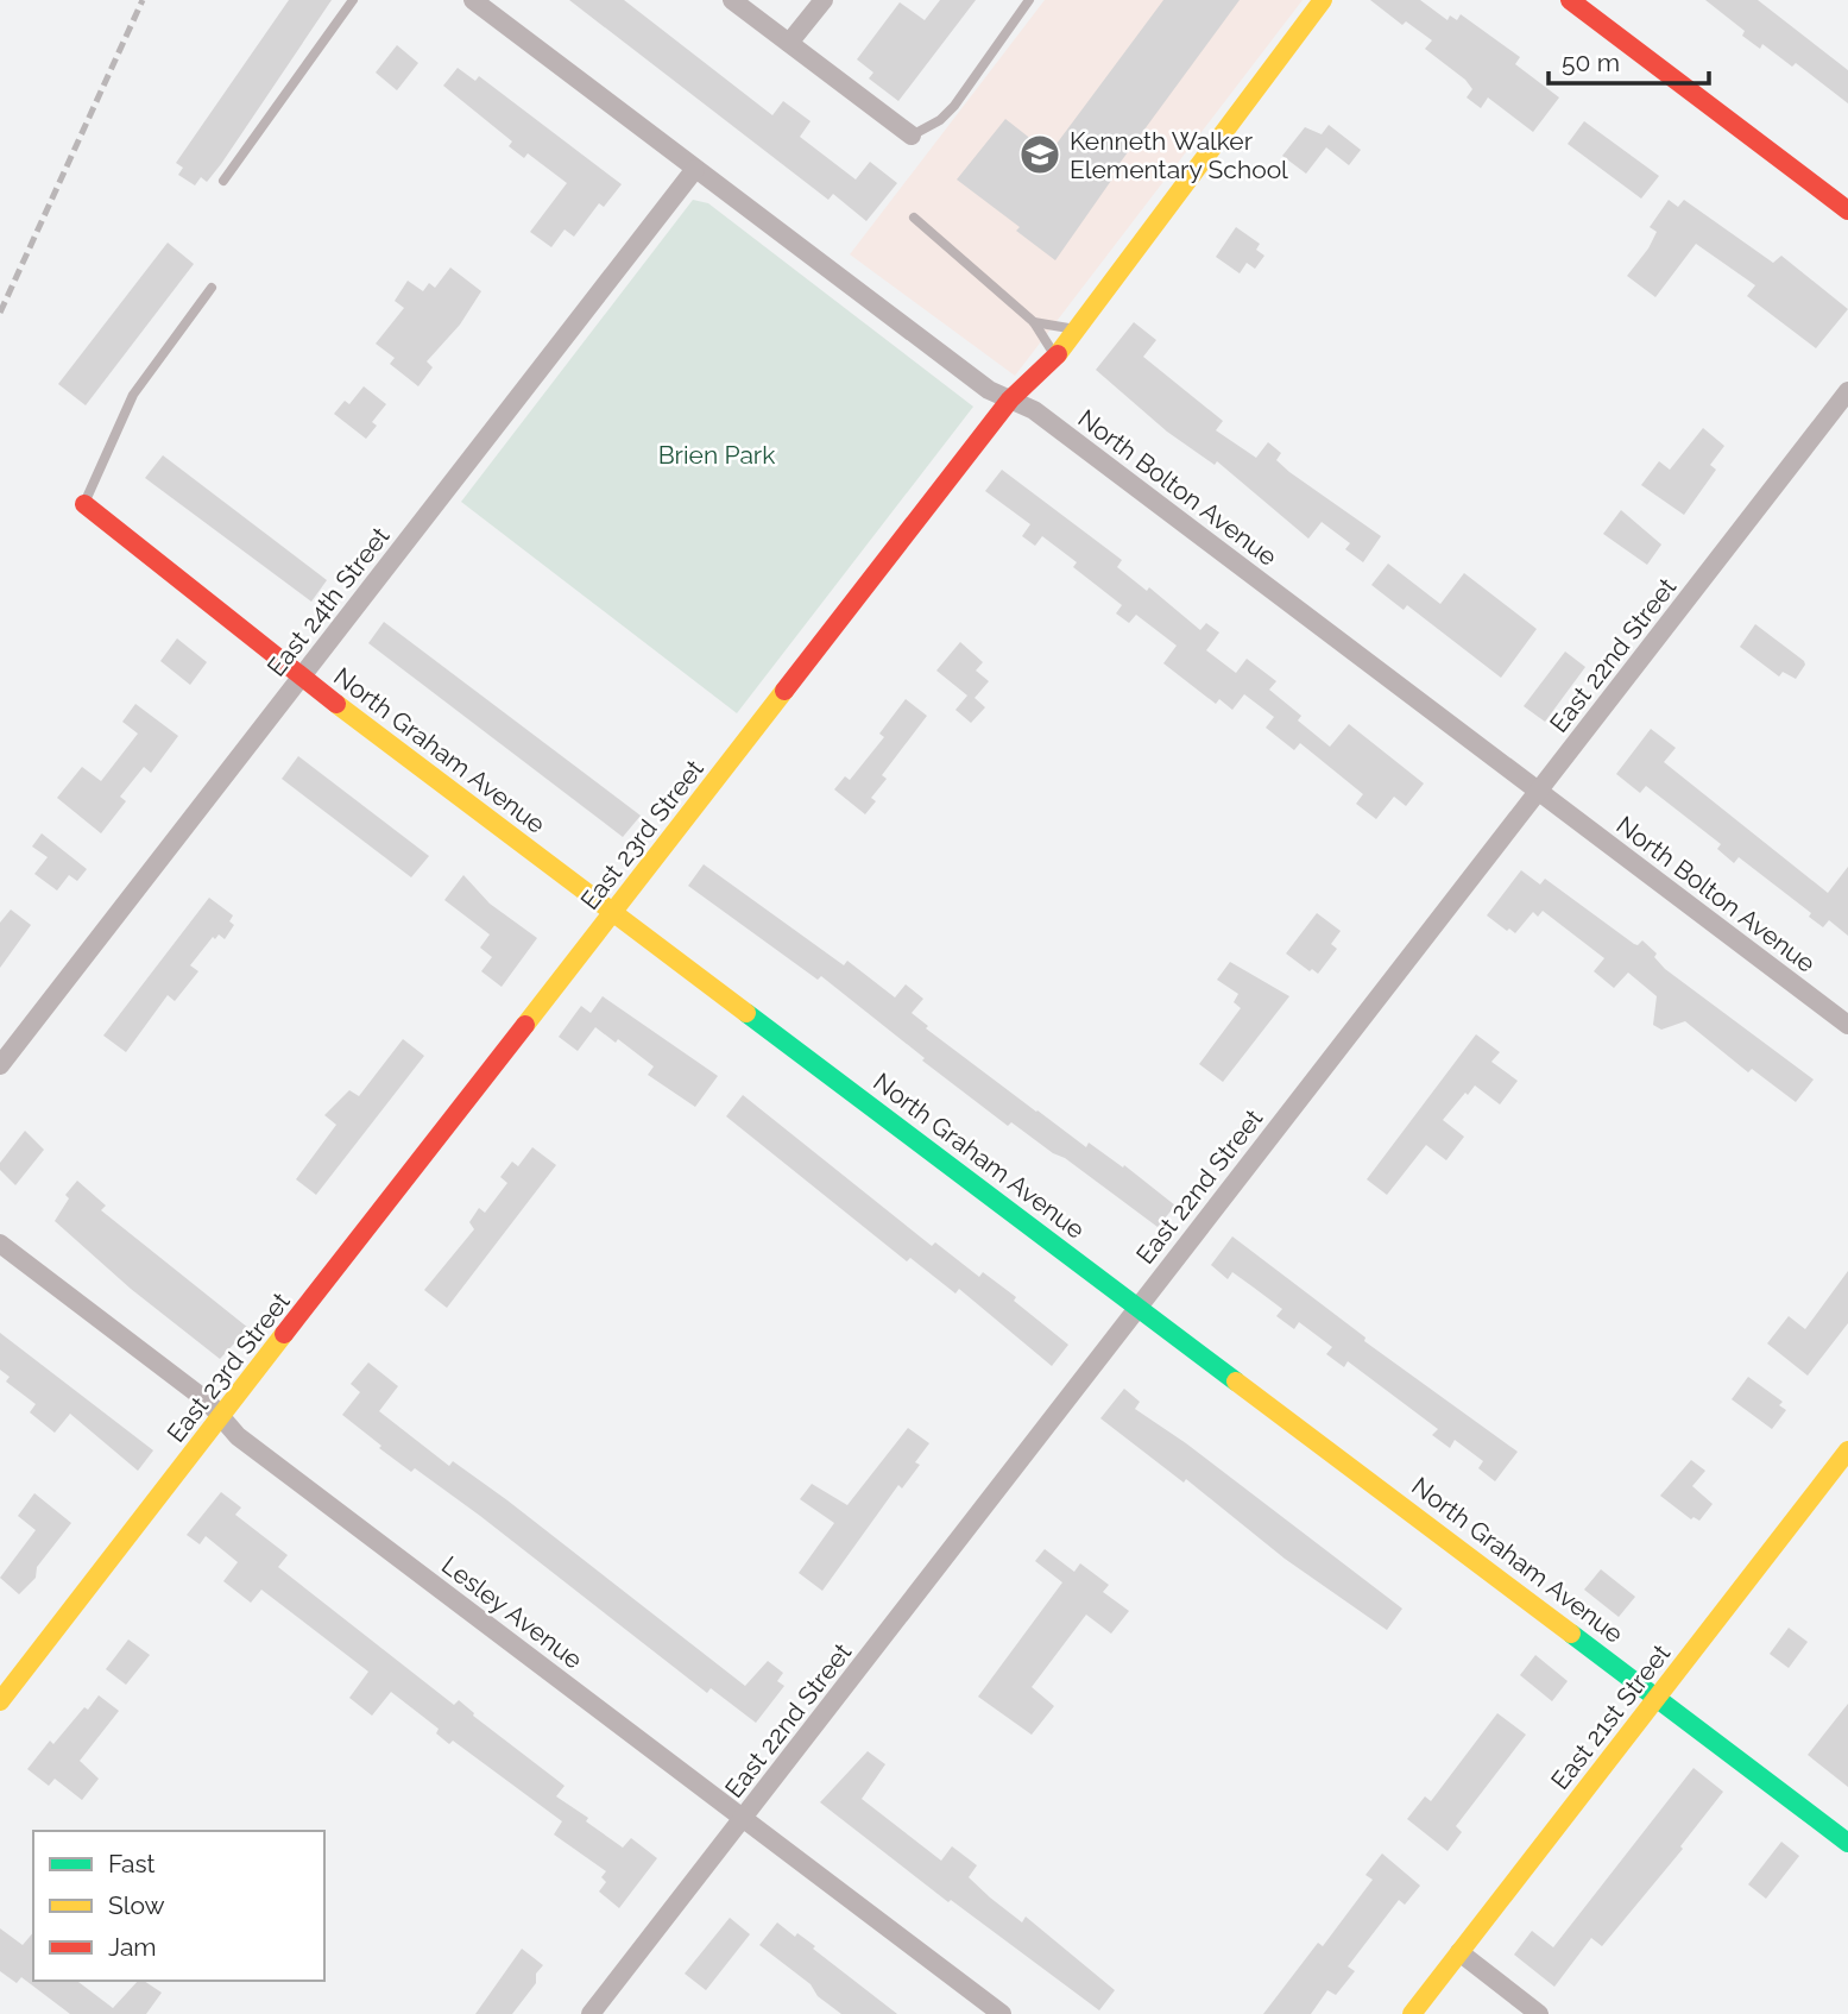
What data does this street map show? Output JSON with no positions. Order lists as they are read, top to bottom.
{
  "streets": {
    "street": [
      "North Bolton Avenue",
      "East 24th Street",
      "East 22nd Street",
      "North Graham Avenue",
      "East 23rd Street",
      "Lesley Avenue",
      "East 21st Street"
    ]
  },
  "crossings": [
    ["North Bolton Avenue", "East 24th Street"],
    ["North Bolton Avenue", "East 22nd Street"],
    ["North Bolton Avenue", "East 23rd Street"],
    ["East 24th Street", "North Graham Avenue"],
    ["East 22nd Street", "North Graham Avenue"],
    ["East 22nd Street", "Lesley Avenue"],
    ["North Graham Avenue", "East 23rd Street"],
    ["North Graham Avenue", "East 21st Street"],
    ["East 23rd Street", "Lesley Avenue"]
  ],
  "parks": ["Brien Park"],
  "places": {
    "school or university": ["Kenneth Walker Elementary School"]
  },
  "legend": ["Fast", "Slow", "Jam"],
  "scale_bar": "50 m"
}
